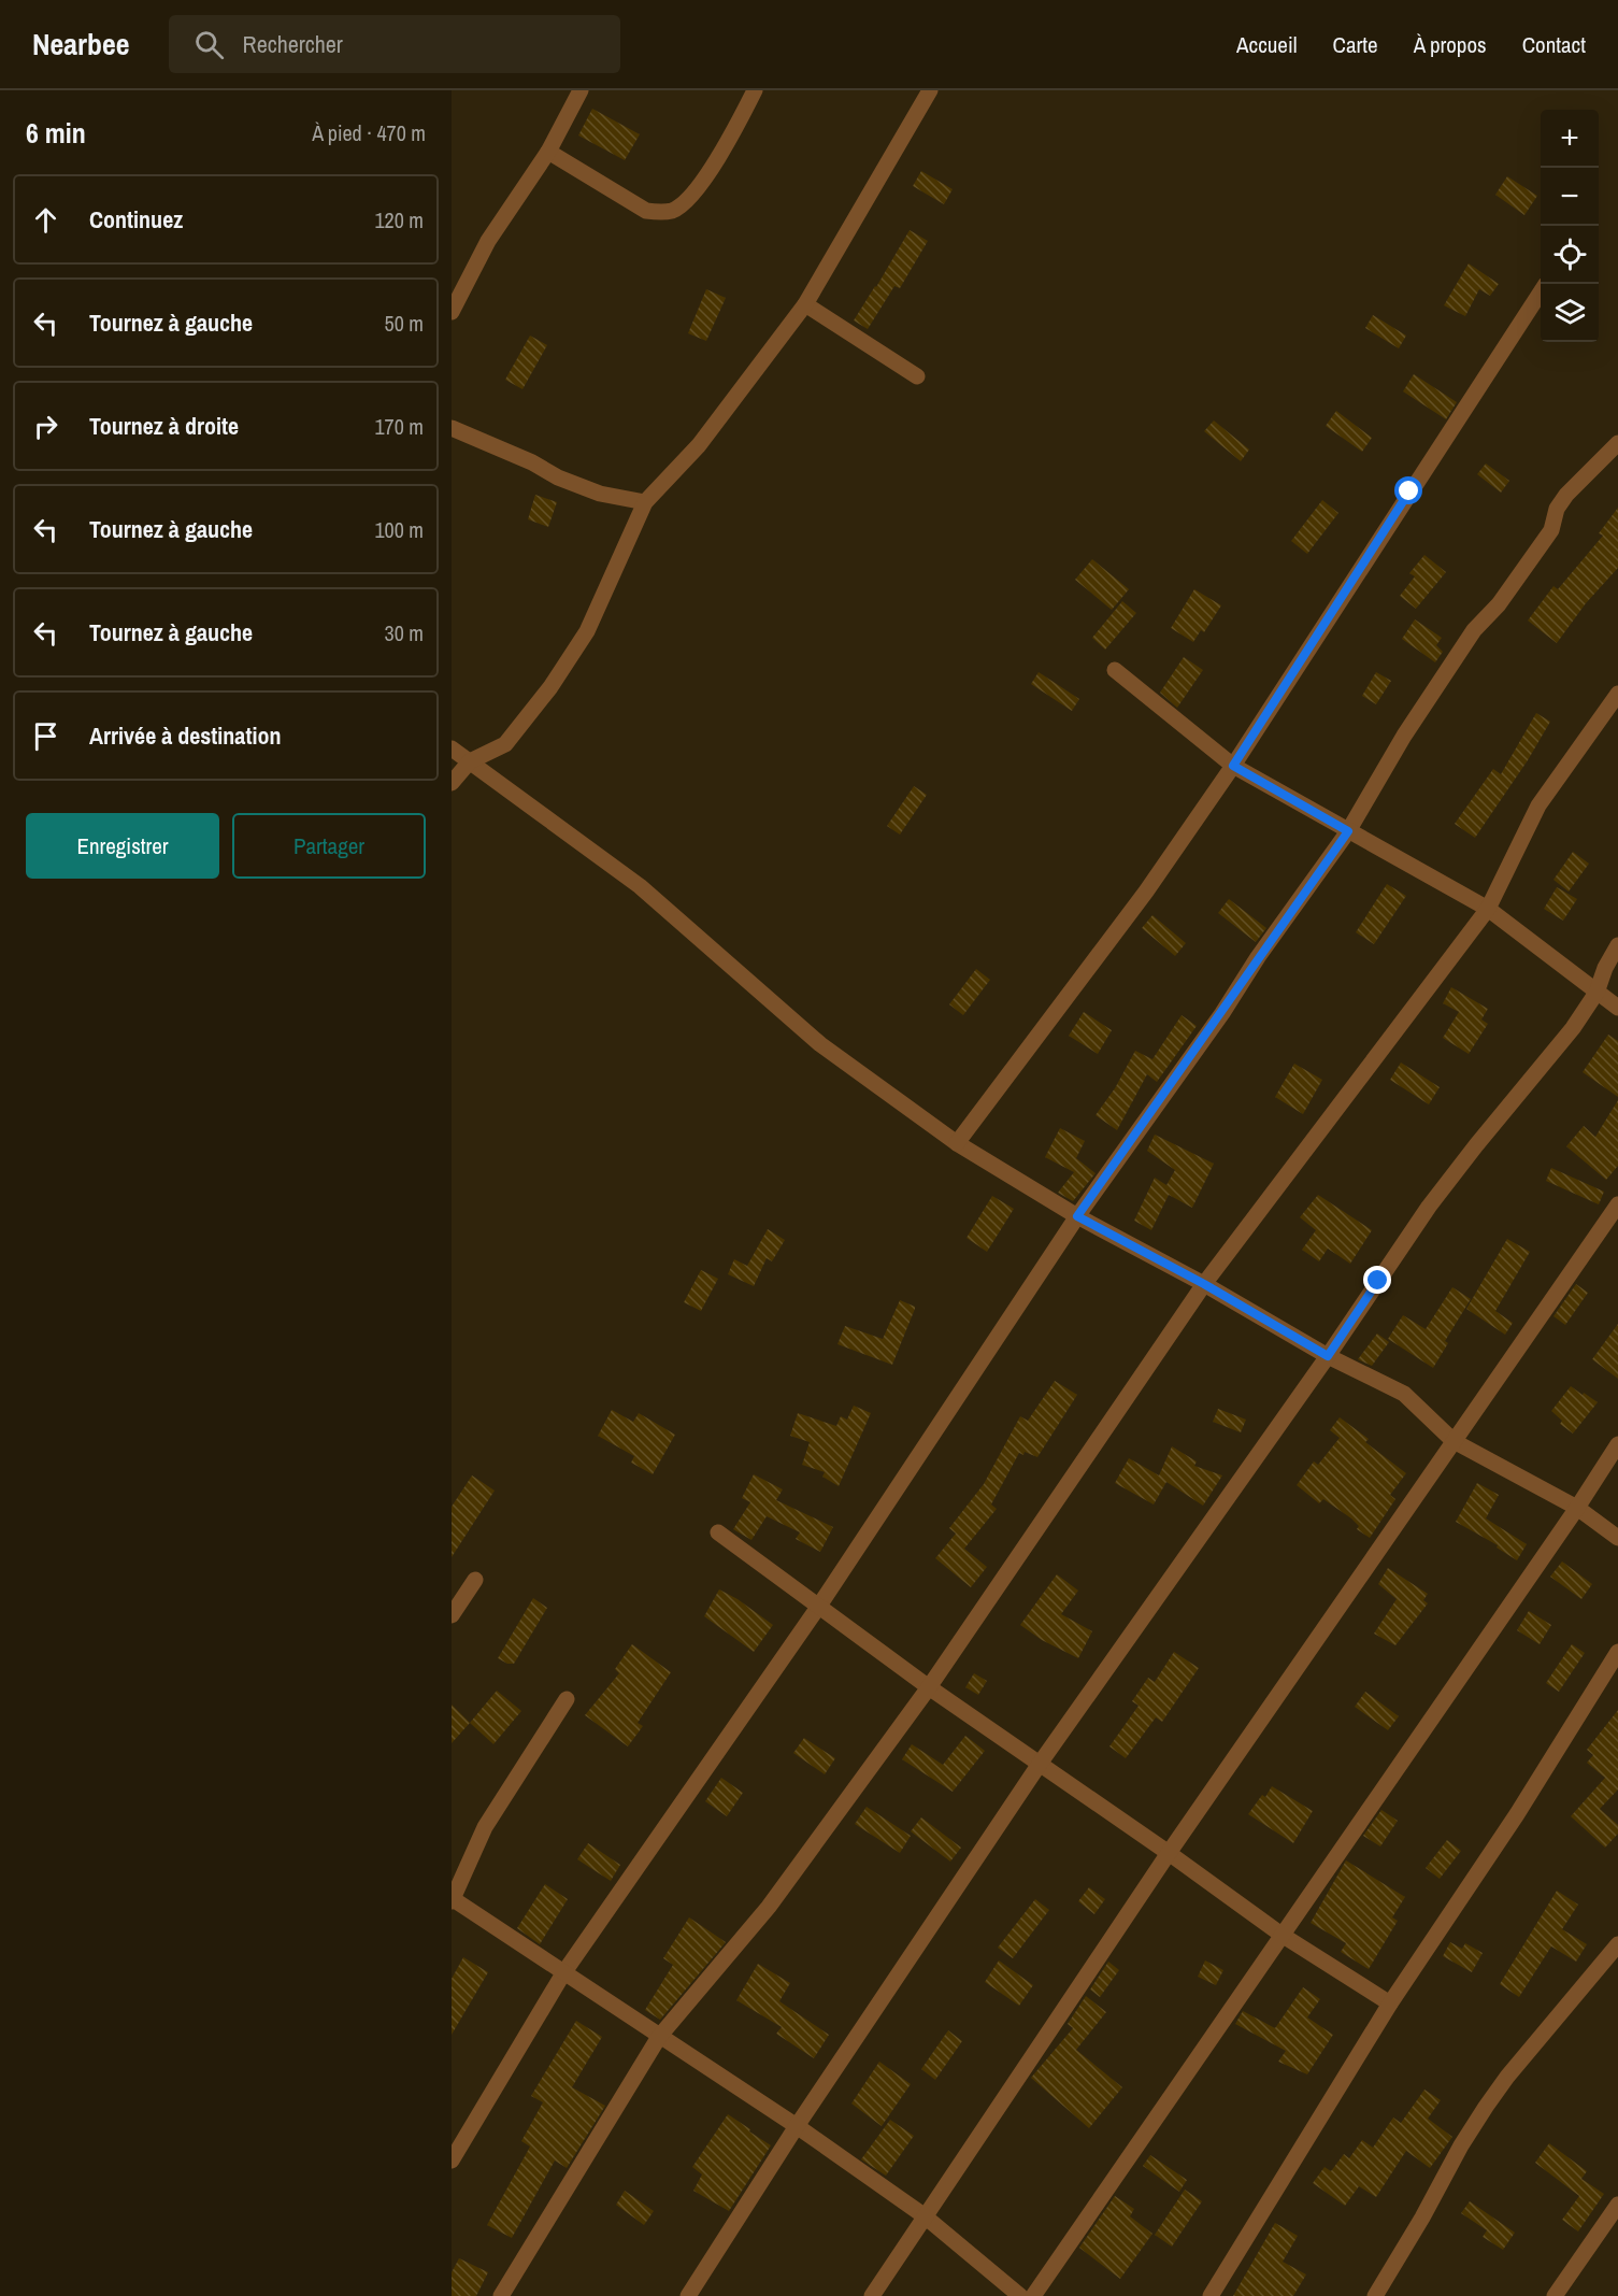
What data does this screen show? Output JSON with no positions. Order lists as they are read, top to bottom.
{
  "page": {
    "header": "Nearbee",
    "search": "Rechercher",
    "nav": [
      "Accueil",
      "Carte",
      "À propos",
      "Contact"
    ],
    "heading": ["6 min", "À pied · 470 m"],
    "map_buttons": ["+", "−"],
    "list": [
      ["Continuez", "120 m"],
      ["Tournez à gauche", "50 m"],
      ["Tournez à droite", "170 m"],
      ["Tournez à gauche", "100 m"],
      ["Tournez à gauche", "30 m"],
      "Arrivée à destination"
    ],
    "buttons": ["Enregistrer", "Partager"]
  }
}
